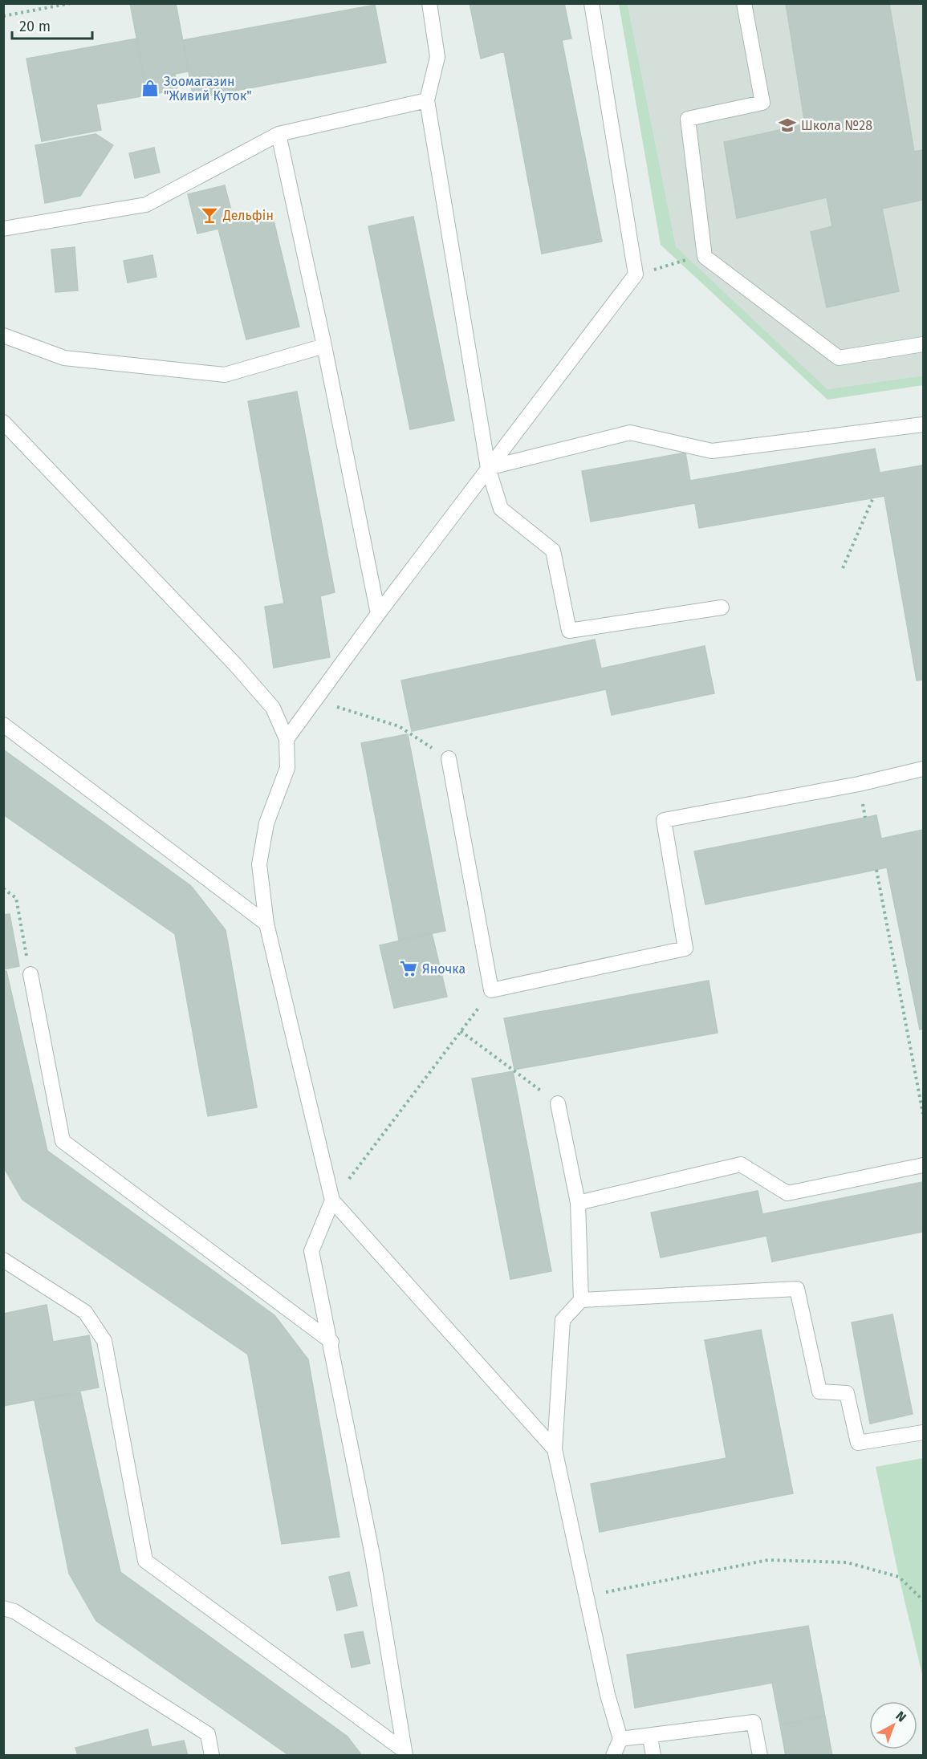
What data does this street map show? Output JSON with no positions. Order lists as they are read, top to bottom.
{
  "places": {
    "shop": ["Зоомагазин \"Живий Куток\""],
    "school or university": ["Школа №28"],
    "bar": ["Дельфін"],
    "supermarket": ["Яночка"]
  },
  "scale_bar": "20 m",
  "north": "top right"
}
